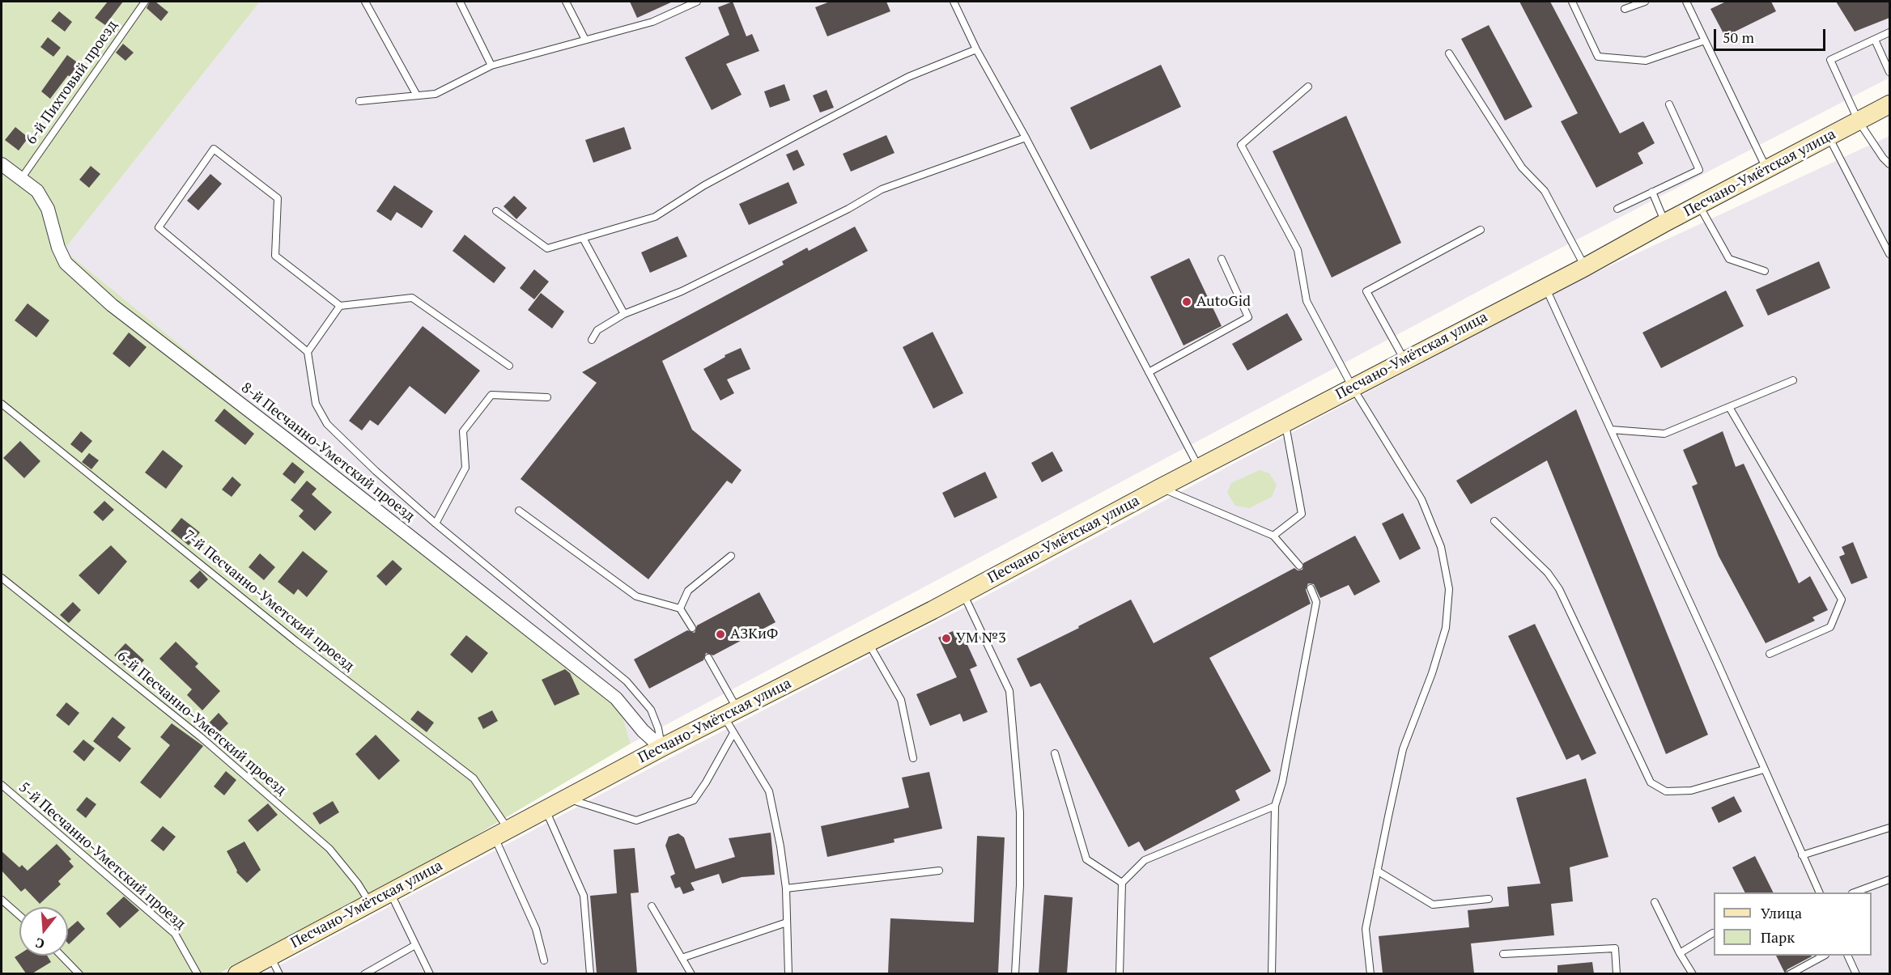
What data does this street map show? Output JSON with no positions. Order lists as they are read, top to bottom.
{
  "streets": {
    "main road": ["Песчано-Умётская улица"],
    "street": ["8-й Песчанно-Уметский проезд"],
    "lane": [
      "6-й Пихтовый проезд",
      "7-й Песчанно-Уметский проезд",
      "6-й Песчанно-Уметский проезд",
      "5-й Песчанно-Уметский проезд"
    ]
  },
  "crossings": [
    ["6-й Пихтовый проезд", "8-й Песчанно-Уметский проезд"],
    ["Песчано-Умётская улица", "8-й Песчанно-Уметский проезд"],
    ["Песчано-Умётская улица", "7-й Песчанно-Уметский проезд"],
    ["Песчано-Умётская улица", "6-й Песчанно-Уметский проезд"]
  ],
  "places": ["AutoGid", "АЗКиФ", "УМ №3"],
  "legend": ["Улица", "Парк"],
  "scale_bar": "50 m",
  "north": "bottom"
}
